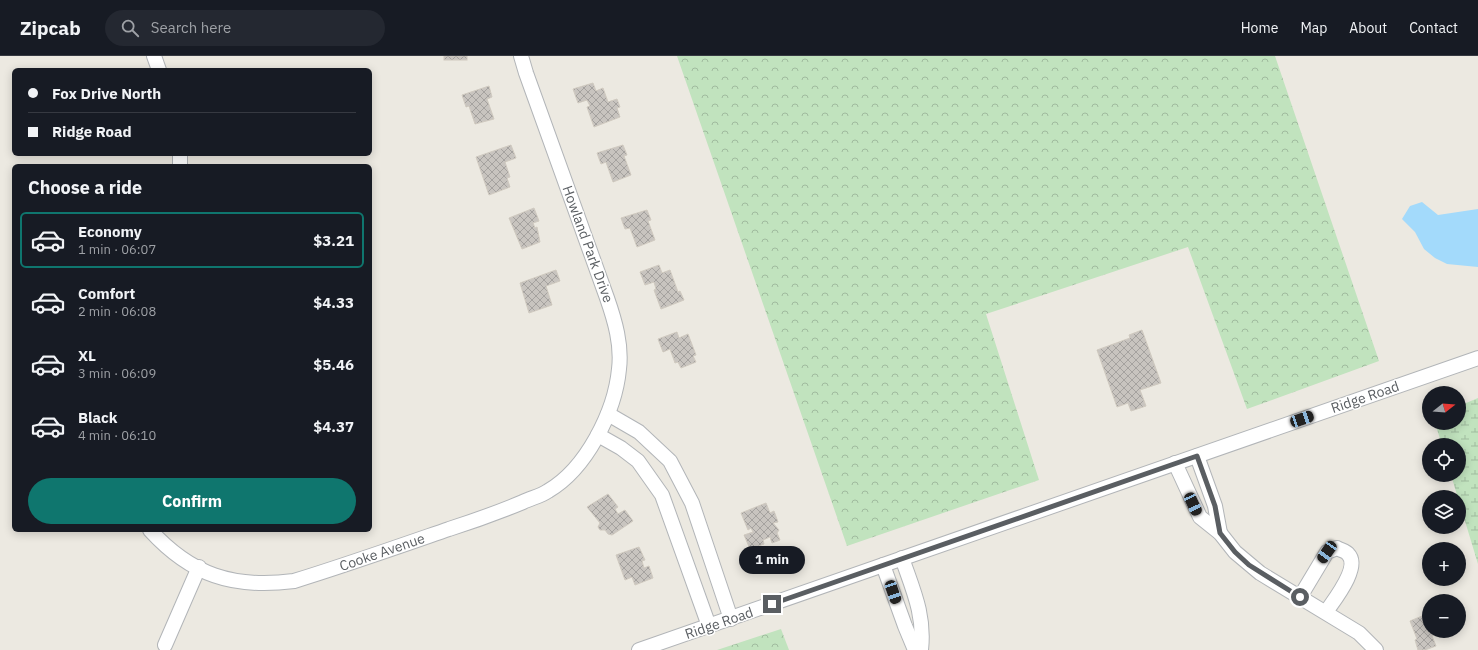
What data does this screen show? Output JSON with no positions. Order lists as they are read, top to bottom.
{
  "streets": {
    "street": ["Howland Park Drive", "Ridge Road", "Cooke Avenue"]
  },
  "crossings": [
    ["Howland Park Drive", "Cooke Avenue"]
  ],
  "north": "right",
  "page": {
    "header": "Zipcab",
    "search": "Search here",
    "nav": [
      "Home",
      "Map",
      "About",
      "Contact"
    ],
    "banner": ["Fox Drive North", "Ridge Road"],
    "heading": "Choose a ride",
    "list": [
      {
        "name": "Economy",
        "note": "1 min · 06:07",
        "value": "$3.21"
      },
      {
        "name": "Comfort",
        "note": "2 min · 06:08",
        "value": "$4.33"
      },
      {
        "name": "XL",
        "note": "3 min · 06:09",
        "value": "$5.46"
      },
      {
        "name": "Black",
        "note": "4 min · 06:10",
        "value": "$4.37"
      }
    ],
    "map_buttons": ["+", "−"],
    "buttons": "Confirm",
    "bubble": "1 min"
  }
}
